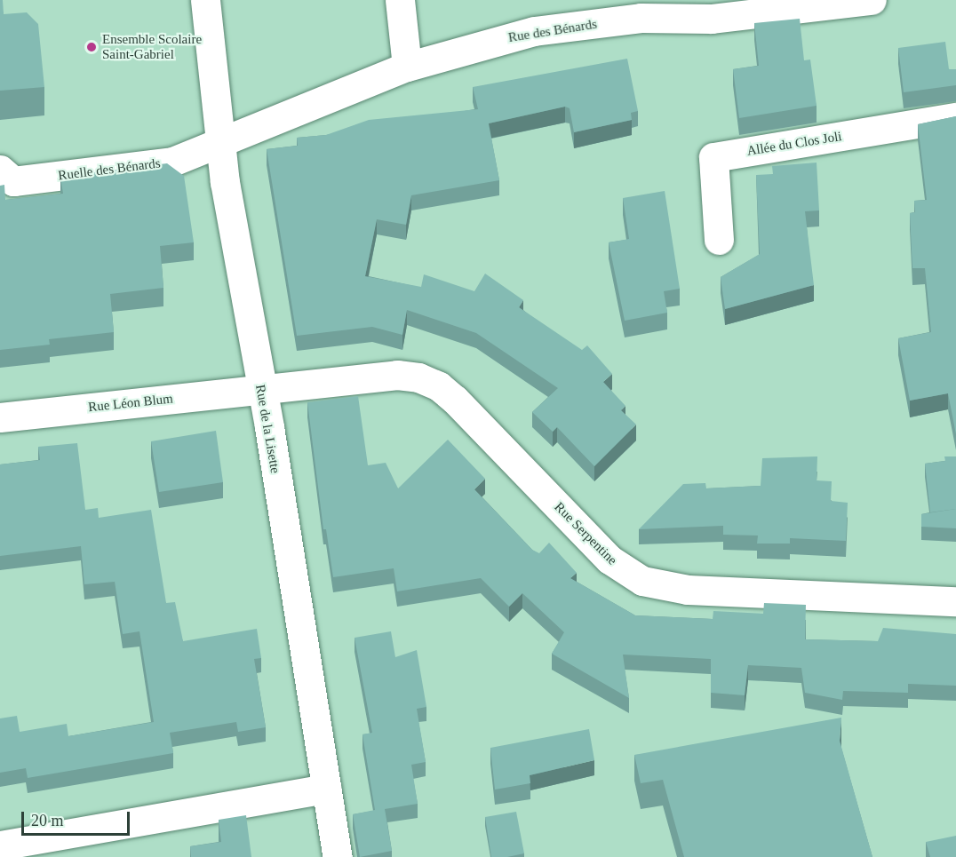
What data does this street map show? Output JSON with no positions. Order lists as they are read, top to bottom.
{
  "streets": {
    "street": [
      "Rue des Bénards",
      "Allée du Clos Joli",
      "Ruelle des Bénards",
      "Rue Léon Blum",
      "Rue de la Lisette",
      "Rue Serpentine"
    ]
  },
  "crossings": [
    ["Rue des Bénards", "Ruelle des Bénards"],
    ["Rue des Bénards", "Rue de la Lisette"],
    ["Ruelle des Bénards", "Rue de la Lisette"],
    ["Rue Léon Blum", "Rue de la Lisette"],
    ["Rue Léon Blum", "Rue Serpentine"],
    ["Rue de la Lisette", "Rue Serpentine"]
  ],
  "places": ["Ensemble Scolaire Saint-Gabriel"],
  "scale_bar": "20 m"
}
